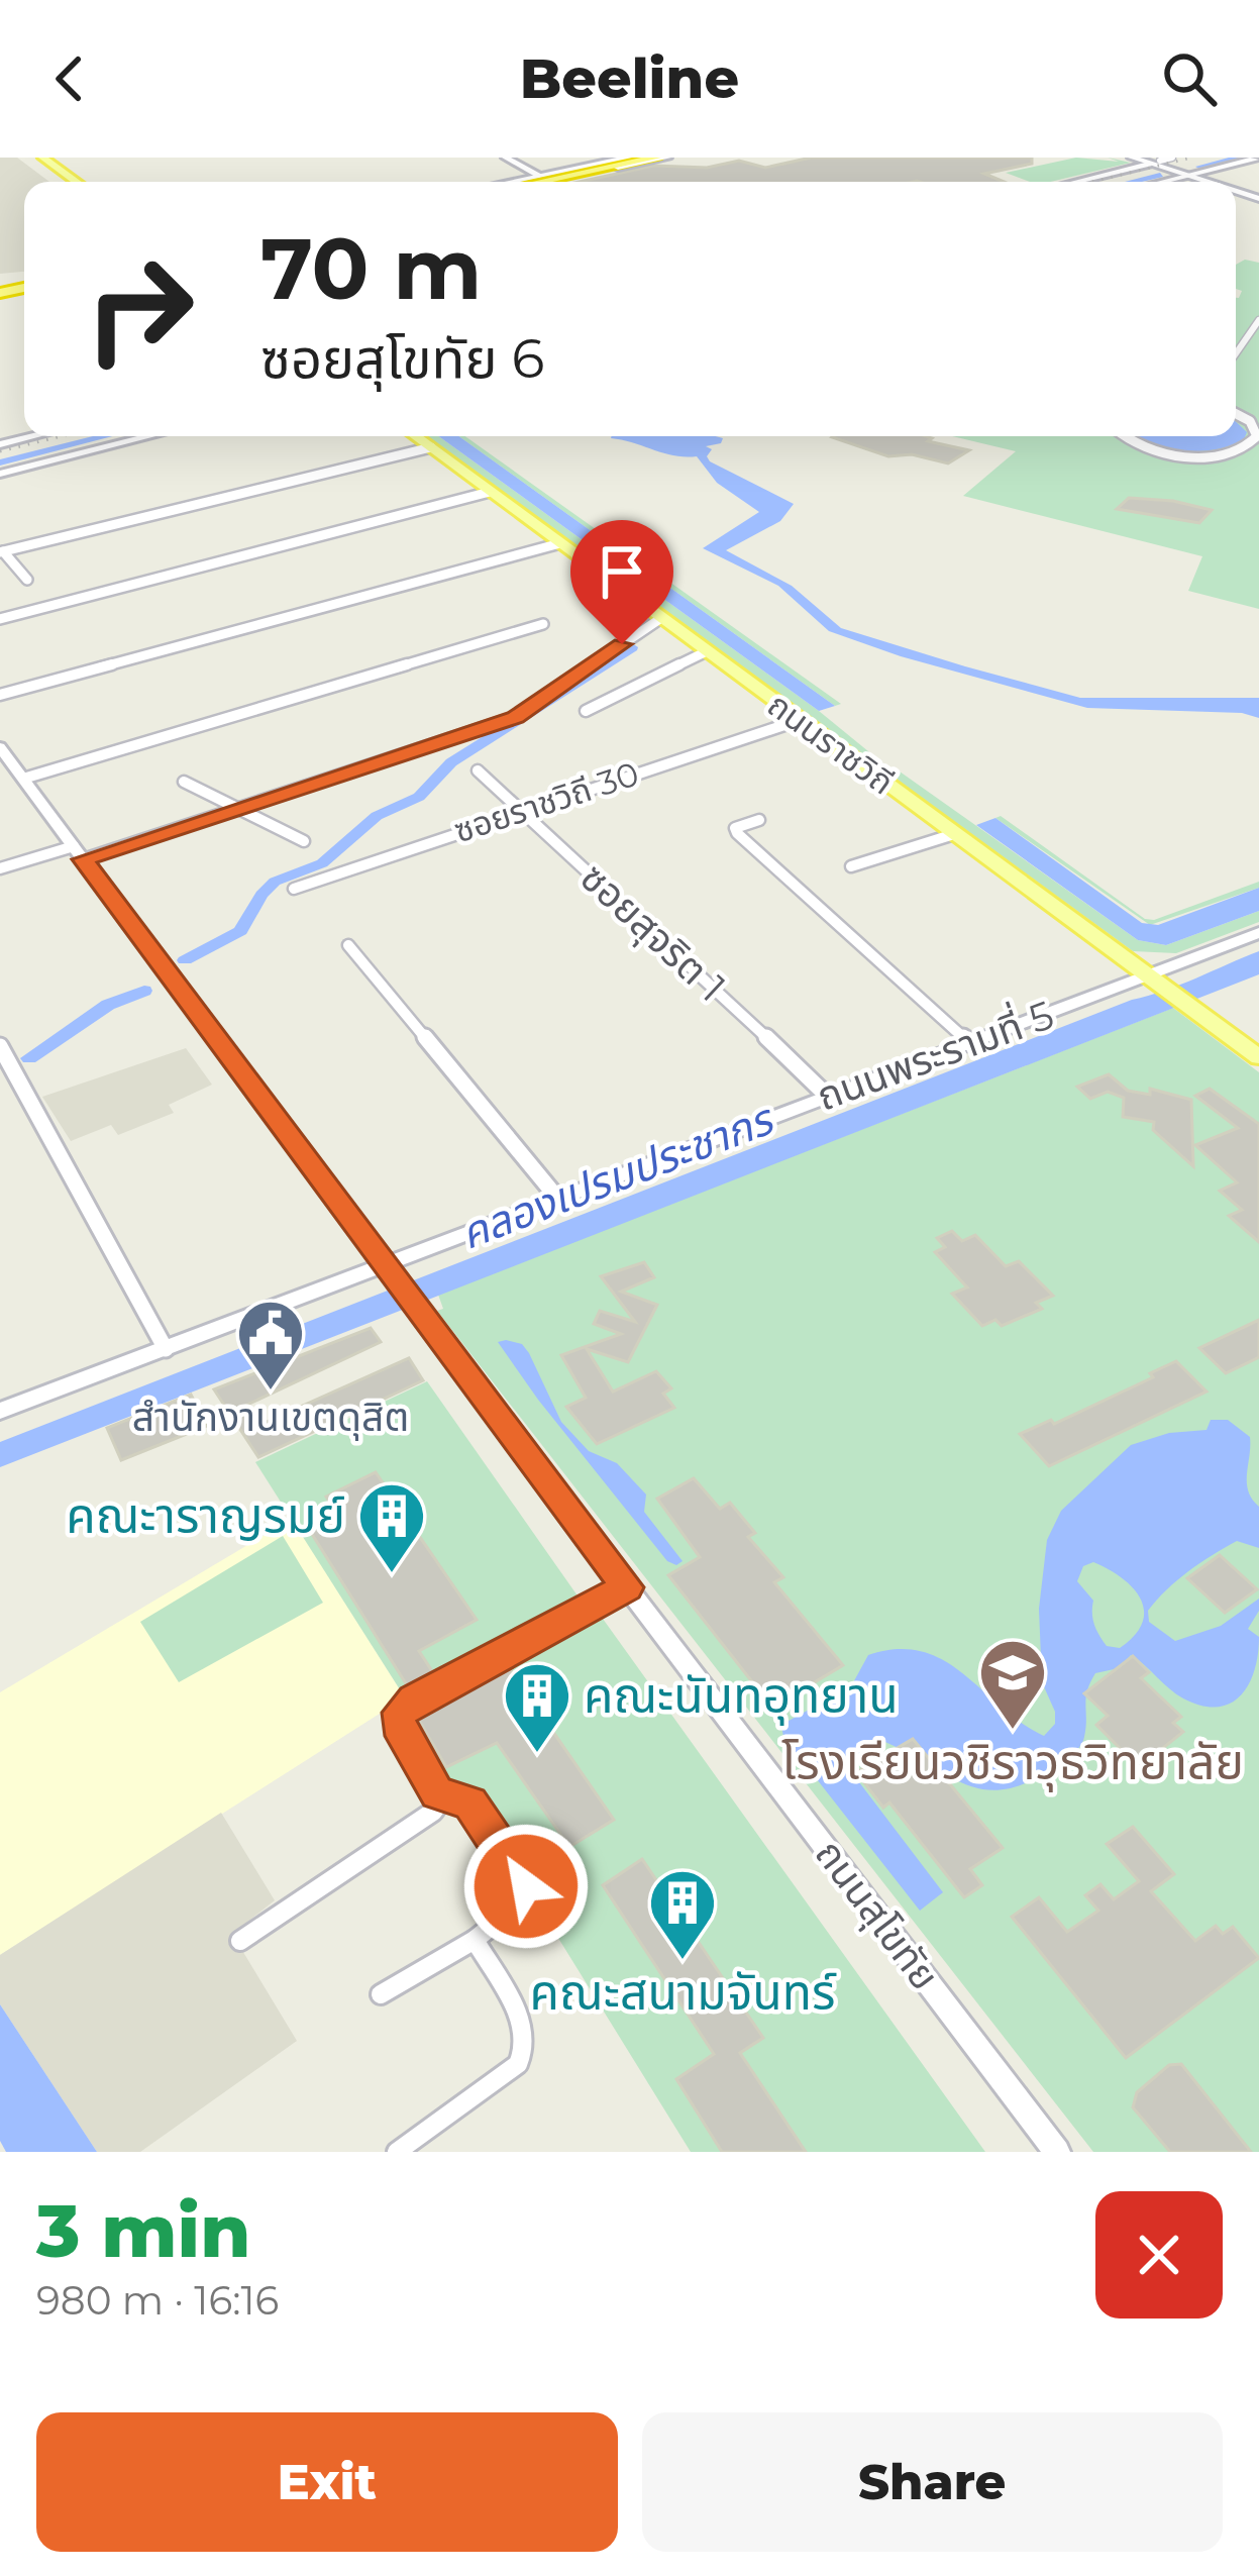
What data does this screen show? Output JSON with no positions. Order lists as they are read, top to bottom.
{
  "streets": {
    "main road": ["ถนนราชวิถี", "ถนนพระรามที่ 5"],
    "street": ["ซอยราชวิถี 30", "ซอยสุจริต 1", "ถนนสุโขทัย"]
  },
  "crossings": [
    ["ถนนราชวิถี", "ซอยราชวิถี 30"],
    ["ถนนราชวิถี", "ถนนพระรามที่ 5"],
    ["ซอยราชวิถี 30", "ซอยสุจริต 1"],
    ["ซอยสุจริต 1", "ถนนพระรามที่ 5"],
    ["ถนนพระรามที่ 5", "ถนนสุโขทัย"]
  ],
  "water": ["คลองเปรมประชากร"],
  "places": {
    "public building": ["สำนักงานเขตดุสิต"],
    "building": ["คณะาราญรมย์", "คณะนันทอุทยาน", "คณะสนามจันทร์"],
    "school or university": ["โรงเรียนวชิราวุธวิทยาลัย"]
  },
  "page": {
    "header": "Beeline",
    "turn": ["70 m", "ซอยสุโขทัย 6"],
    "heading": ["3 min", "980 m · 16:16"],
    "buttons": ["Exit", "Share"]
  }
}
